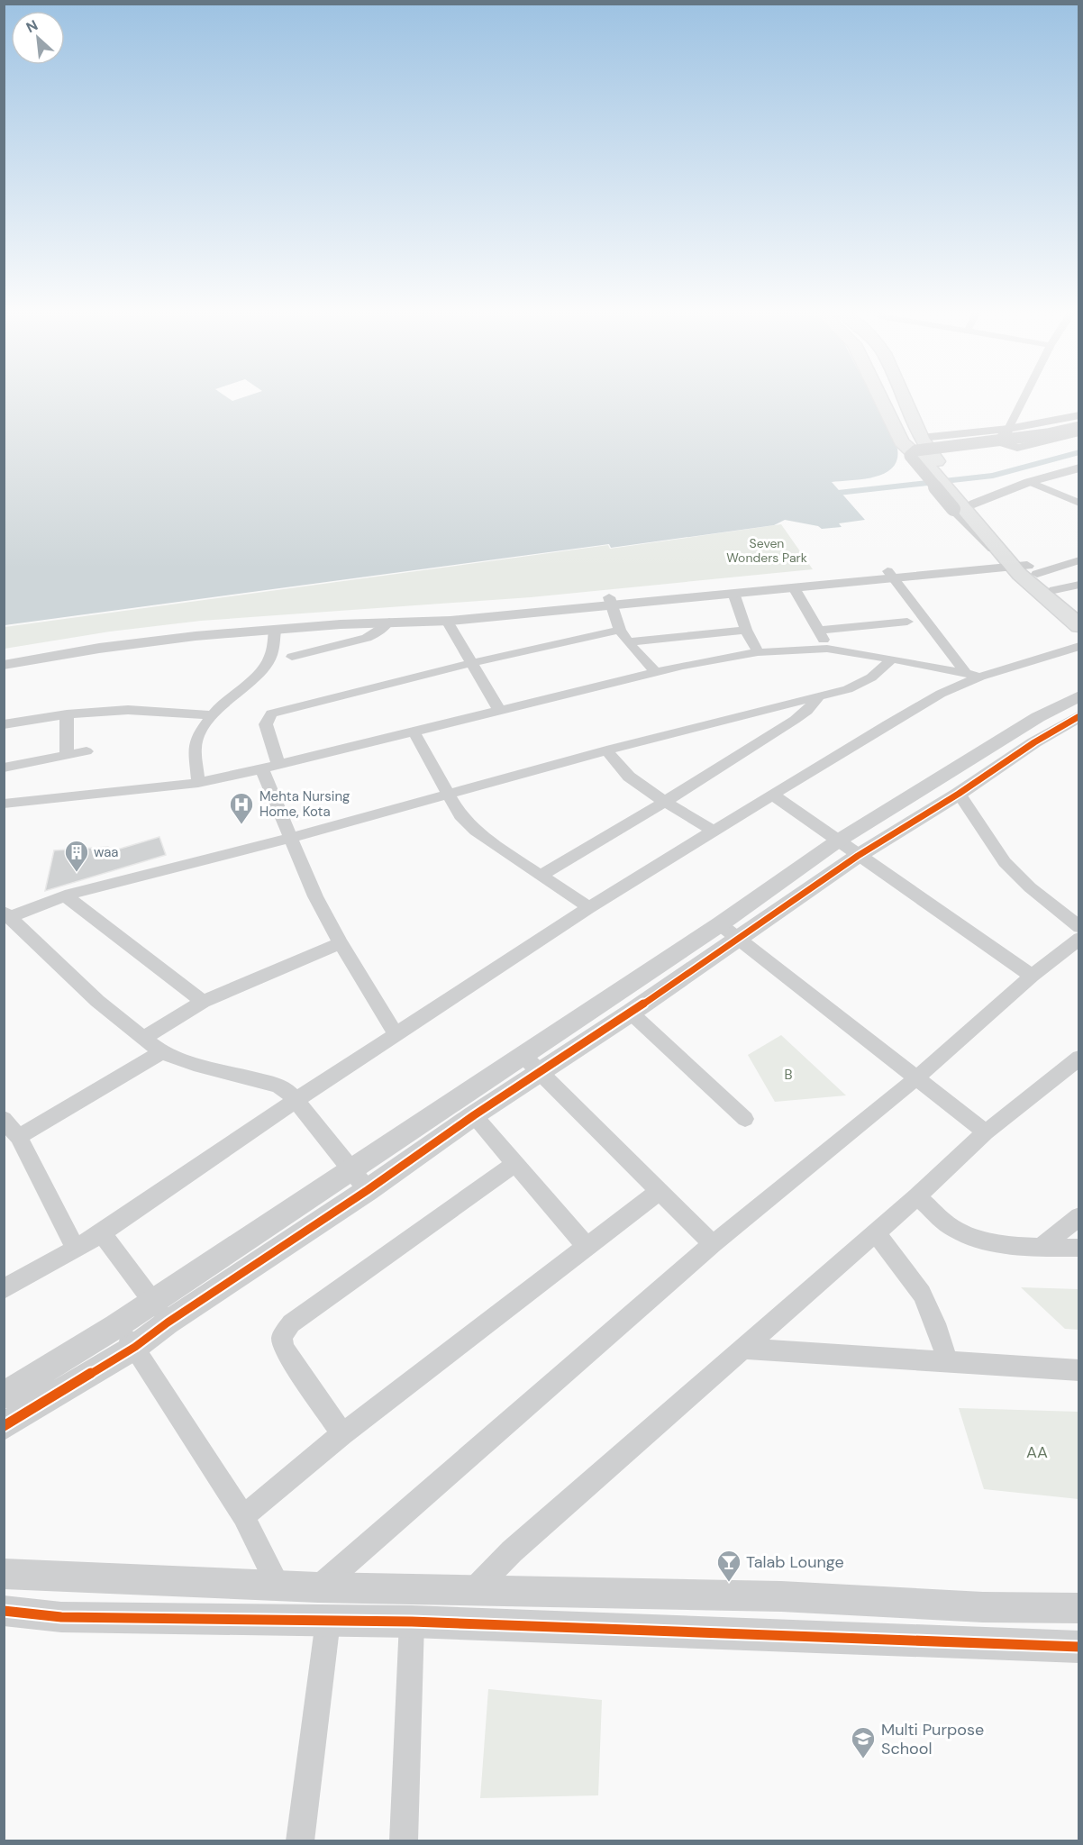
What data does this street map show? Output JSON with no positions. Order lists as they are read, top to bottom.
{
  "parks": ["Seven Wonders Park", "B", "AA"],
  "places": {
    "hospital": ["Mehta Nursing Home, Kota"],
    "building": ["waa"],
    "bar": ["Talab Lounge"],
    "school or university": ["Multi Purpose School"]
  },
  "north": "top left"
}
